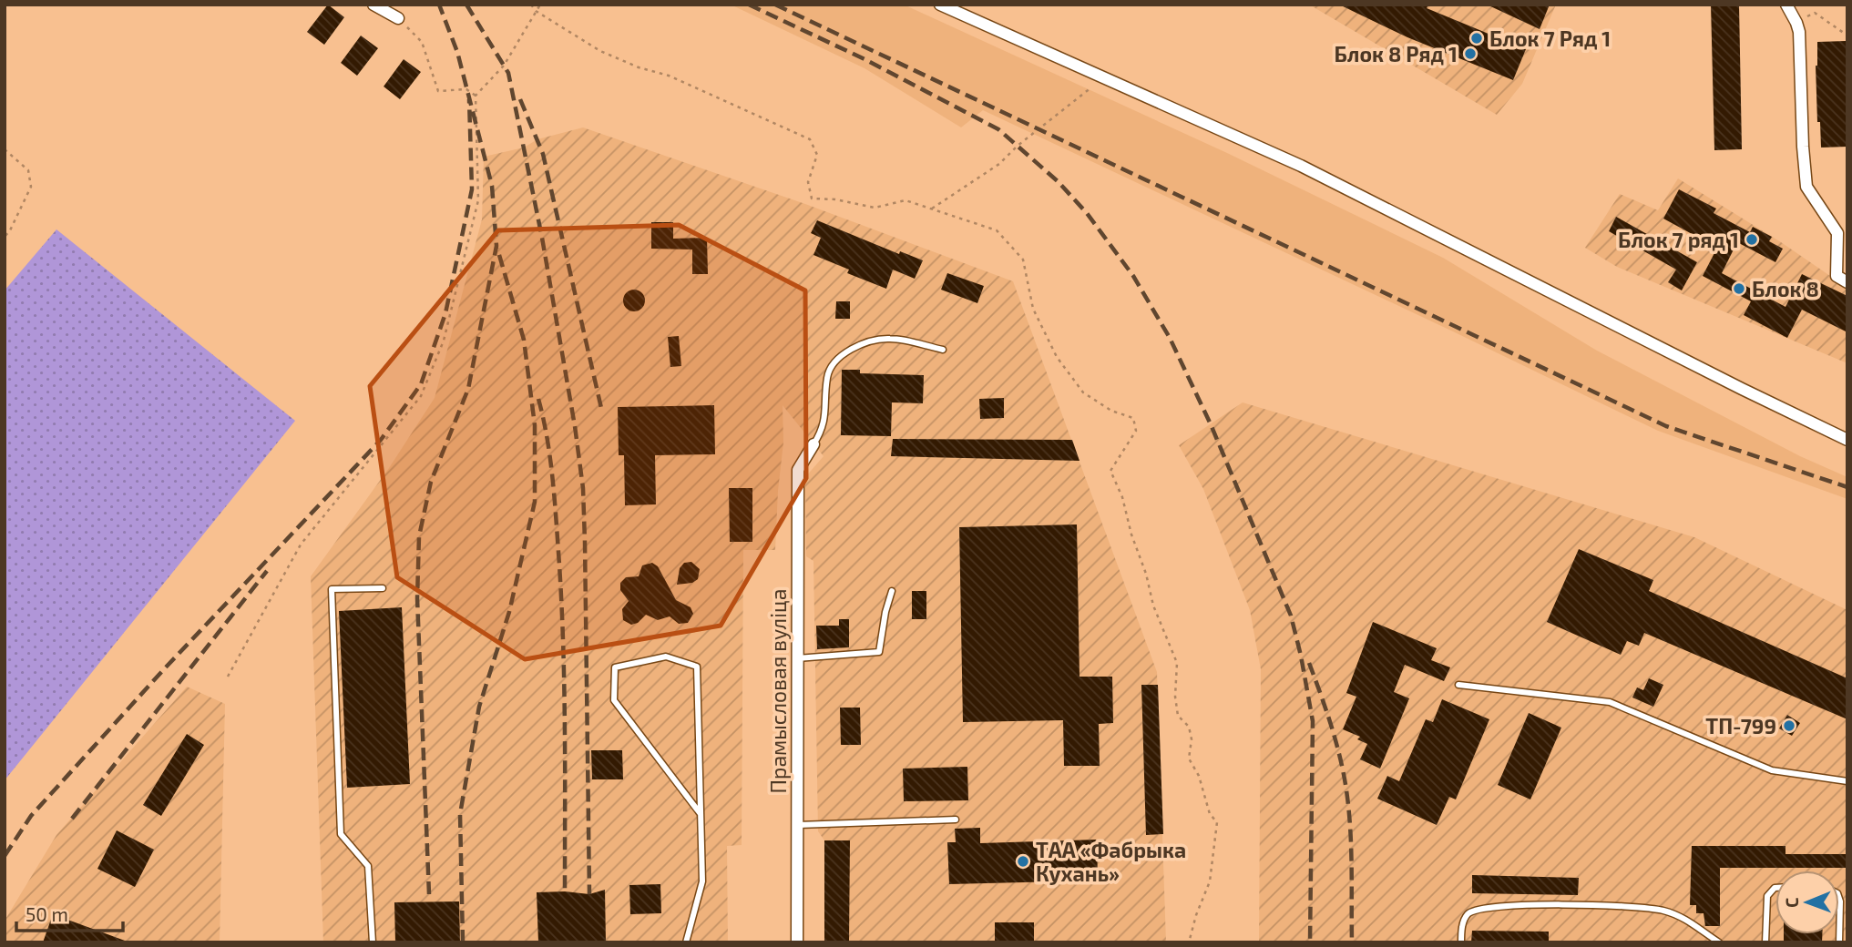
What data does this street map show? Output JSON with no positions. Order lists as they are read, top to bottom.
{
  "streets": {
    "street": ["Прамысловая вуліца"]
  },
  "places": [
    "Блок 7 Ряд 1",
    "Блок 8 Ряд 1",
    "Блок 7 ряд 1",
    "Блок 8",
    "ТП-799",
    "ТАА «Фабрыка Кухань»"
  ],
  "scale_bar": "50 m",
  "north": "left"
}
